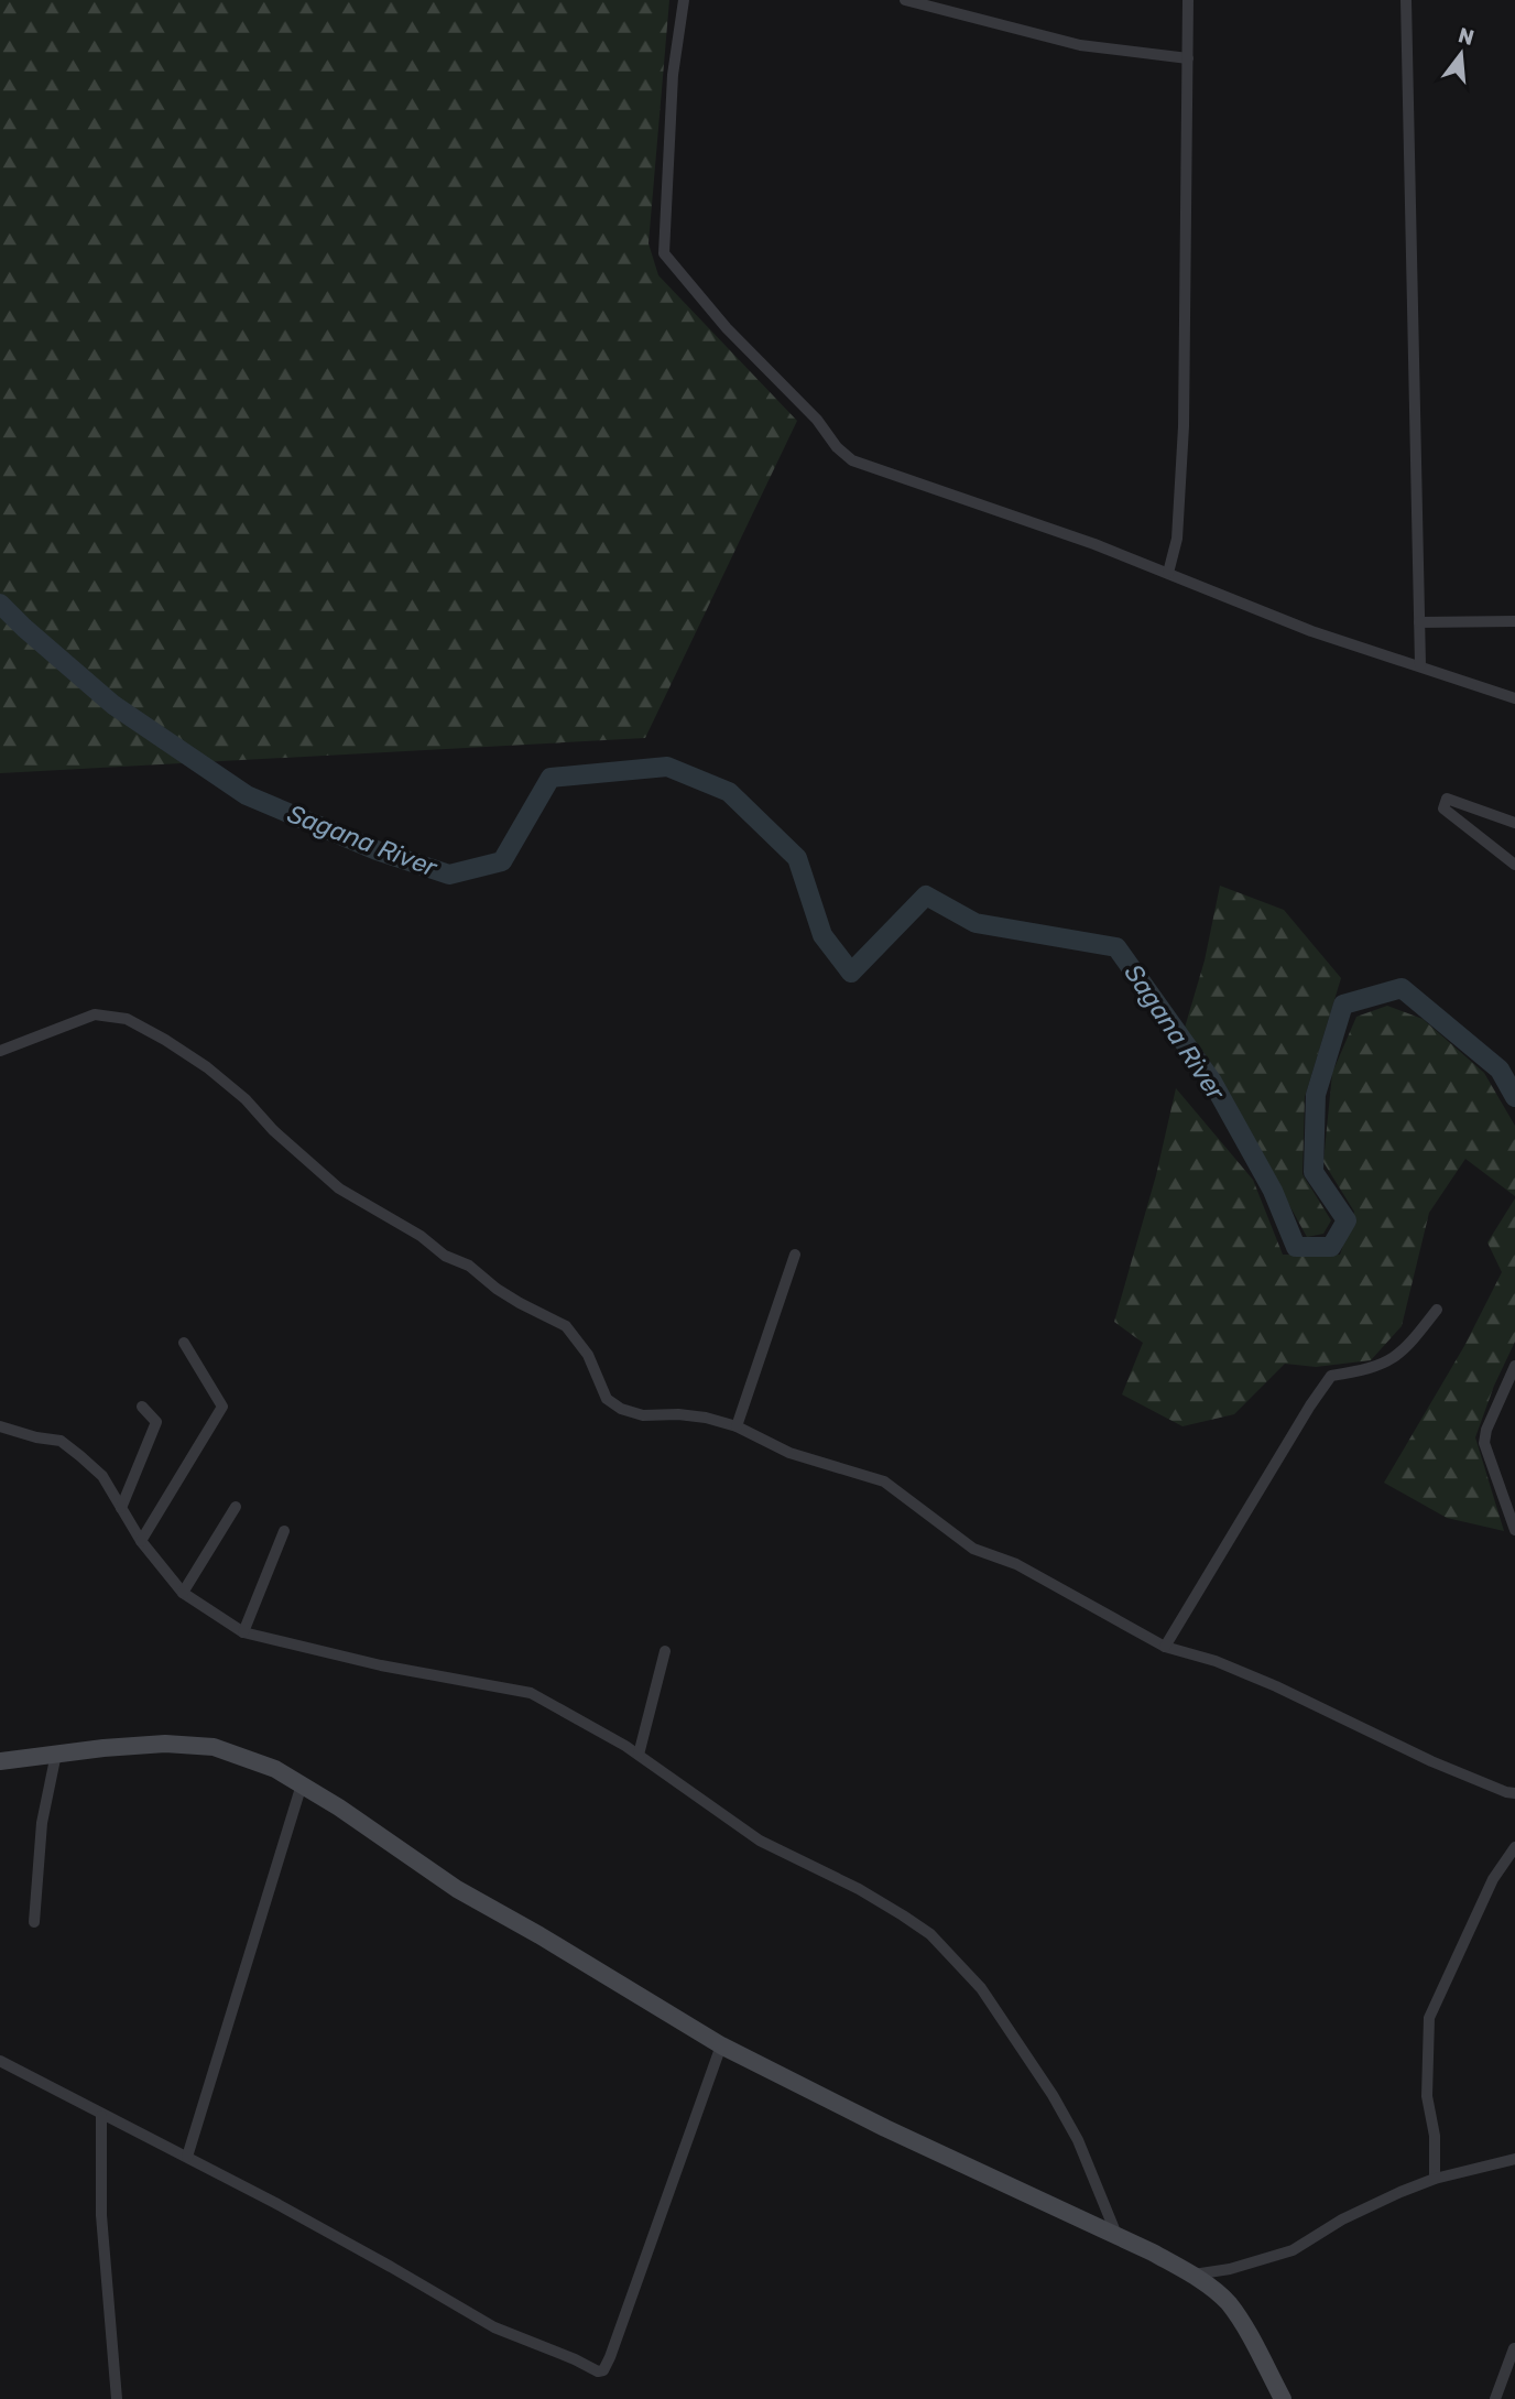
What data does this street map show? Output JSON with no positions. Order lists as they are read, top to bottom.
{
  "water": ["Sagana River"],
  "north": "top"
}
